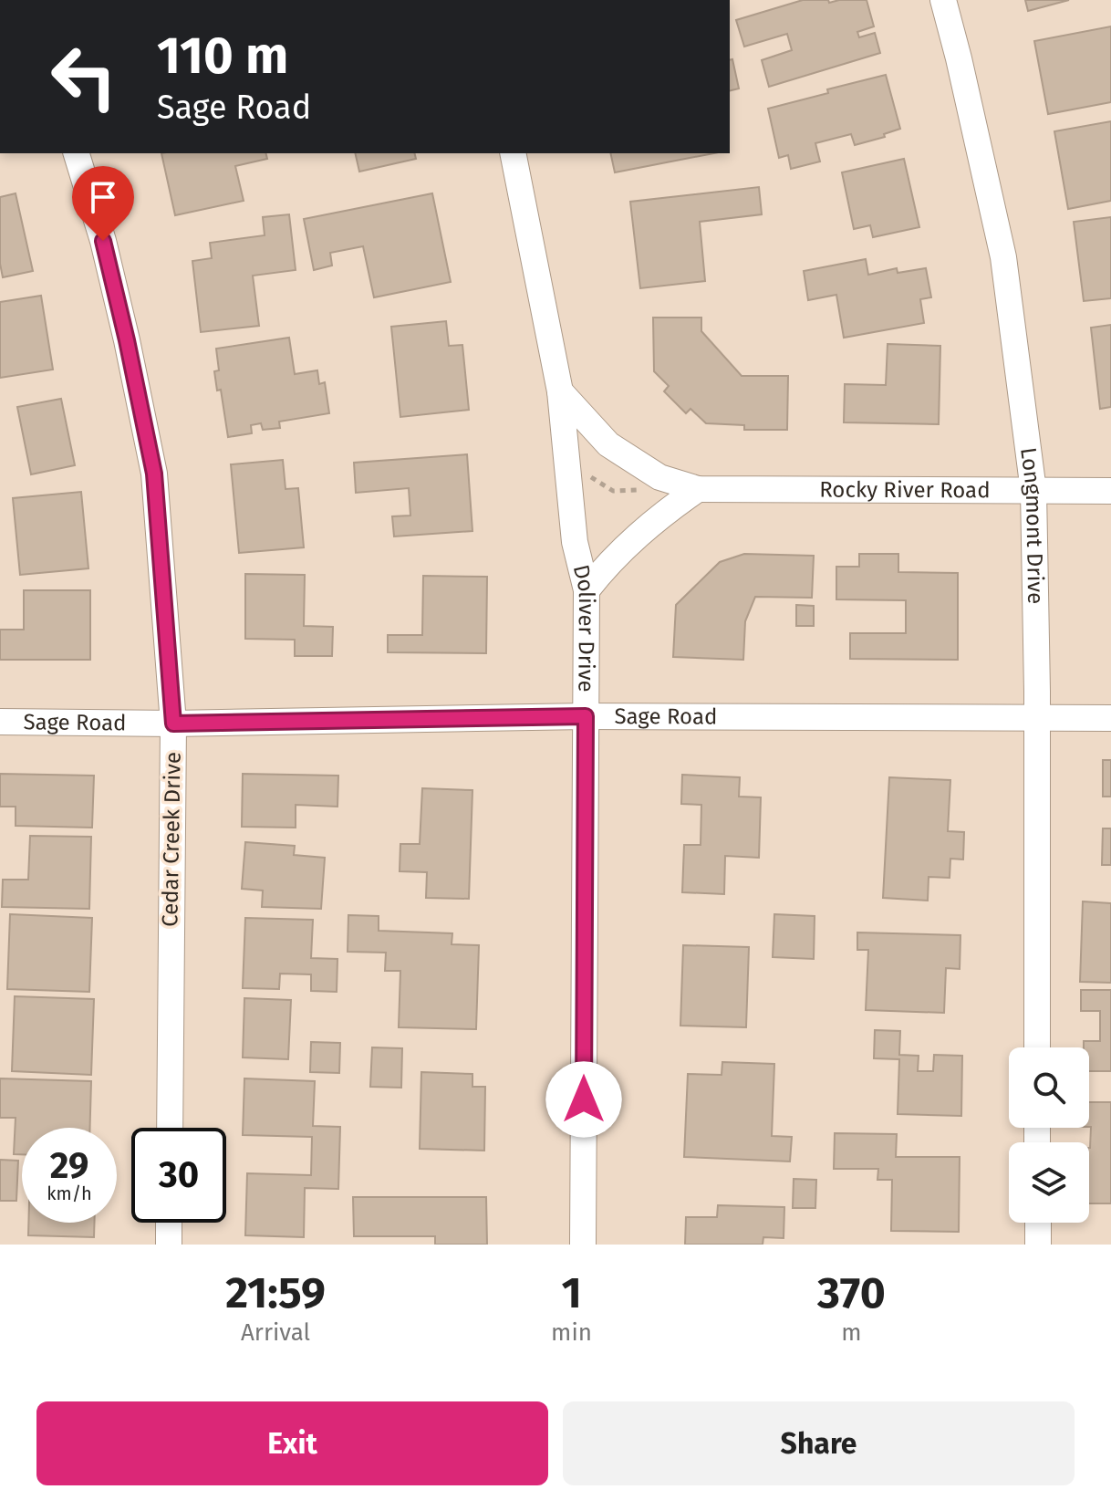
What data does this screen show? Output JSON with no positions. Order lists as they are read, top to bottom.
{
  "streets": {
    "street": [
      "Rocky River Road",
      "Longmont Drive",
      "Doliver Drive",
      "Sage Road",
      "Cedar Creek Drive"
    ]
  },
  "crossings": [
    ["Rocky River Road", "Longmont Drive"],
    ["Rocky River Road", "Doliver Drive"],
    ["Longmont Drive", "Sage Road"],
    ["Doliver Drive", "Sage Road"],
    ["Sage Road", "Cedar Creek Drive"]
  ],
  "page": {
    "turn": ["110 m", "Sage Road"],
    "speed": "29 km/h",
    "limit": "30",
    "eta": [
      "21:59",
      "Arrival",
      "1",
      "min",
      "370",
      "m"
    ],
    "buttons": ["Exit", "Share"]
  }
}
